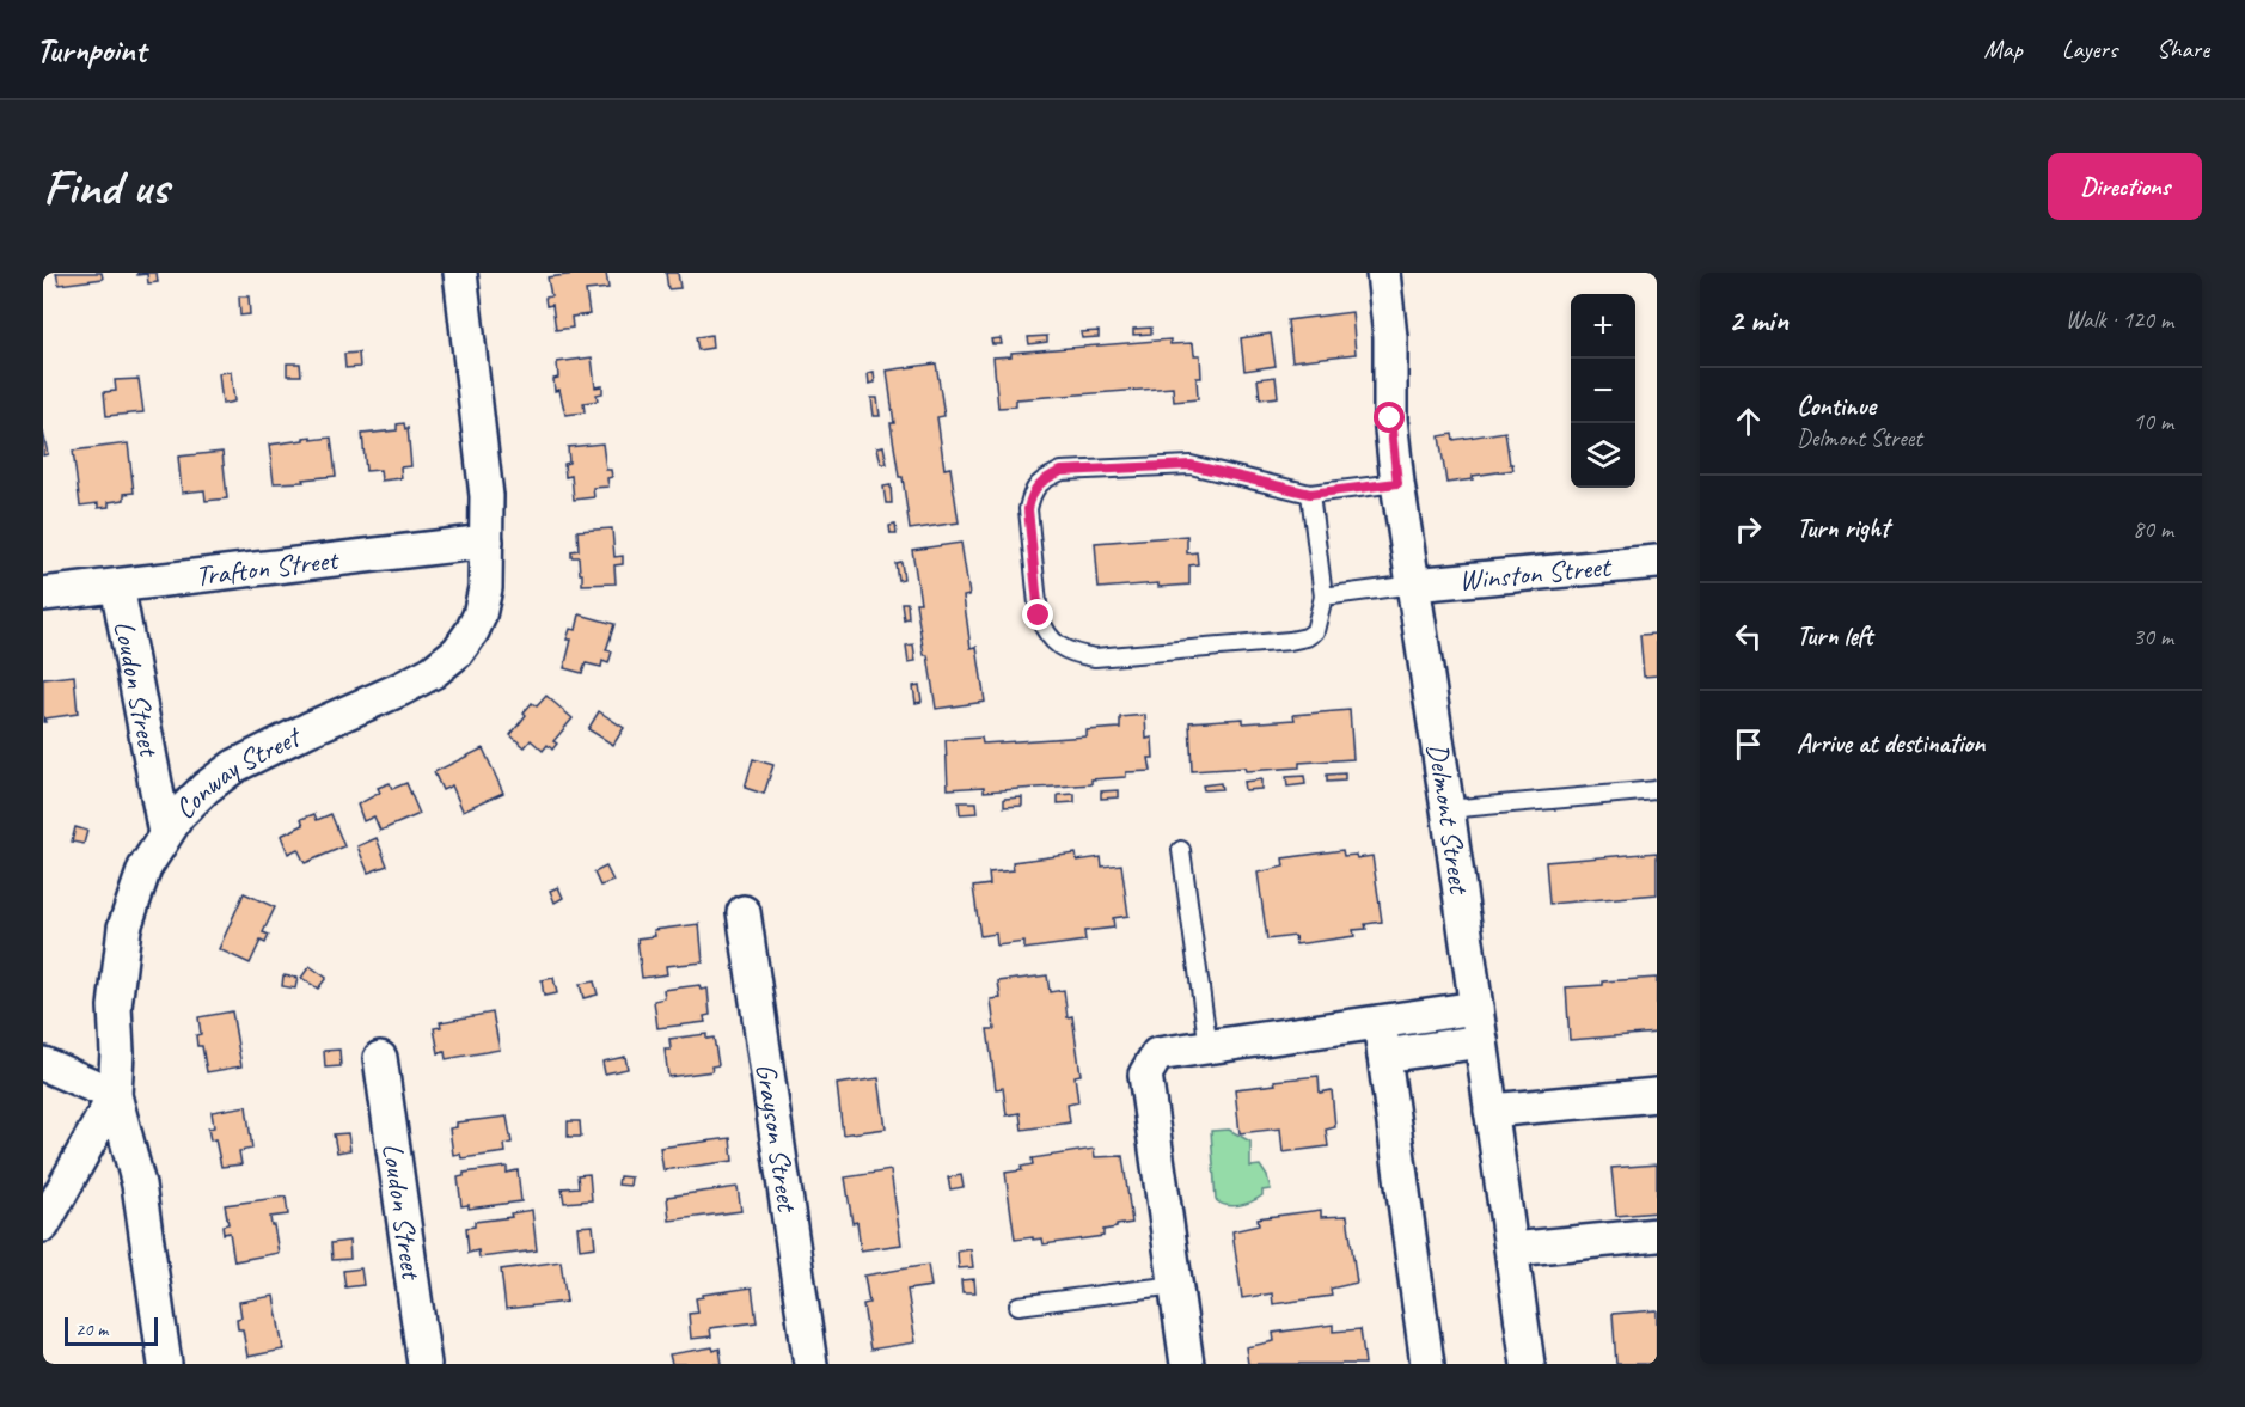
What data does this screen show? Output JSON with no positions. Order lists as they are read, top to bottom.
{
  "streets": {
    "street": [
      "Trafton Street",
      "Winston Street",
      "Loudon Street",
      "Conway Street",
      "Delmont Street",
      "Grayson Street"
    ]
  },
  "crossings": [
    ["Trafton Street", "Loudon Street"],
    ["Trafton Street", "Conway Street"],
    ["Winston Street", "Delmont Street"],
    ["Loudon Street", "Conway Street"]
  ],
  "scale_bar": "20 m",
  "page": {
    "header": "Turnpoint",
    "nav": ["Map", "Layers", "Share"],
    "buttons": "Directions",
    "title": "Find us",
    "heading": ["2 min", "Walk · 120 m"],
    "map_buttons": ["+", "−"],
    "list": [
      ["Continue", "Delmont Street", "10 m"],
      ["Turn right", "80 m"],
      ["Turn left", "30 m"],
      "Arrive at destination"
    ],
    "scale": "20 m"
  }
}
